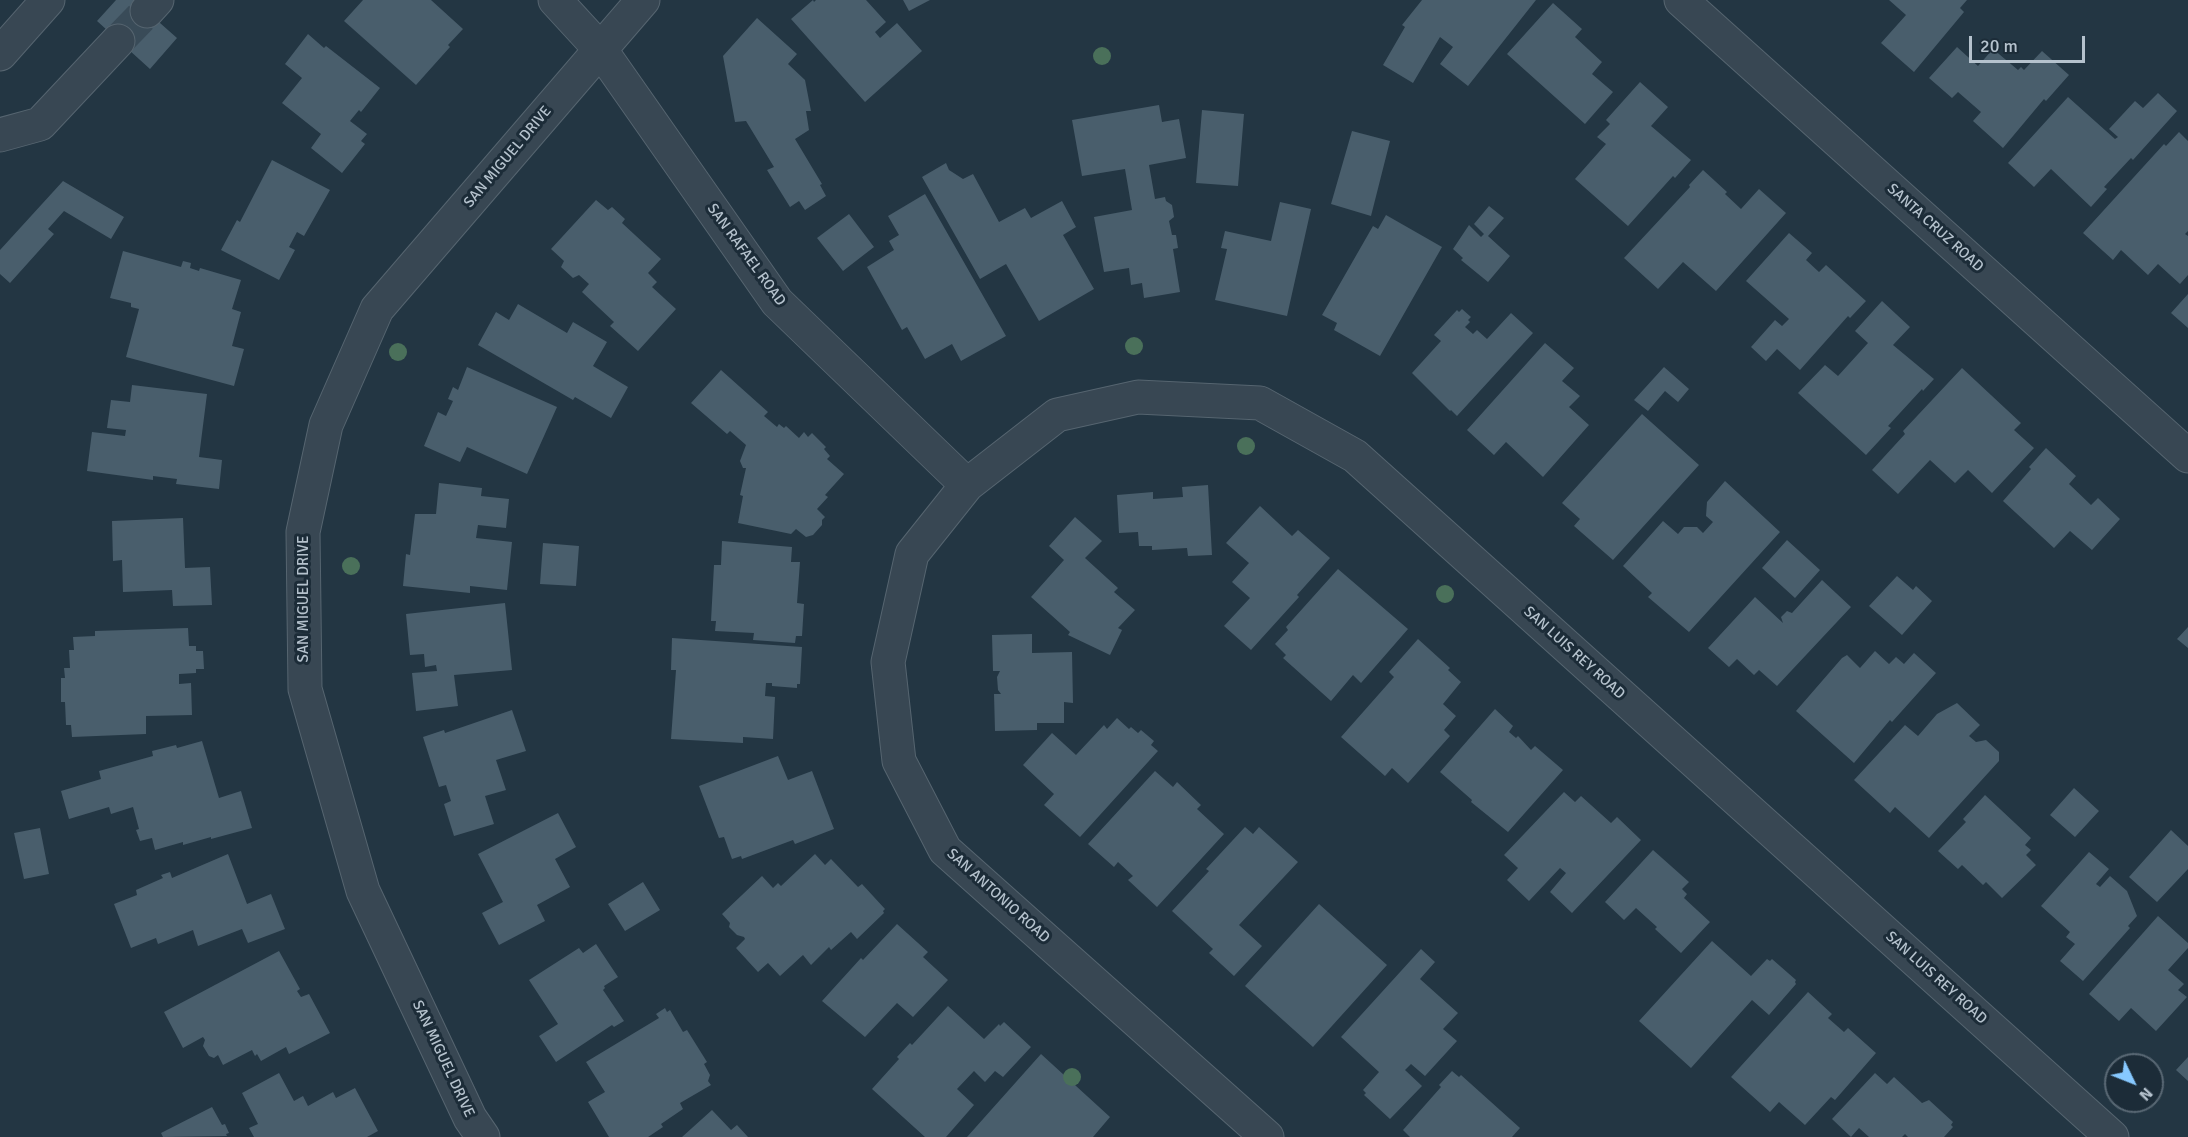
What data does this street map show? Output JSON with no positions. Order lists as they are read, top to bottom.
{
  "streets": {
    "street": [
      "SAN MIGUEL DRIVE",
      "SANTA CRUZ ROAD",
      "SAN RAFAEL ROAD",
      "SAN LUIS REY ROAD",
      "SAN ANTONIO ROAD"
    ]
  },
  "crossings": [
    ["SAN MIGUEL DRIVE", "SAN RAFAEL ROAD"],
    ["SAN RAFAEL ROAD", "SAN LUIS REY ROAD"],
    ["SAN RAFAEL ROAD", "SAN ANTONIO ROAD"],
    ["SAN LUIS REY ROAD", "SAN ANTONIO ROAD"]
  ],
  "scale_bar": "20 m",
  "north": "bottom right"
}
